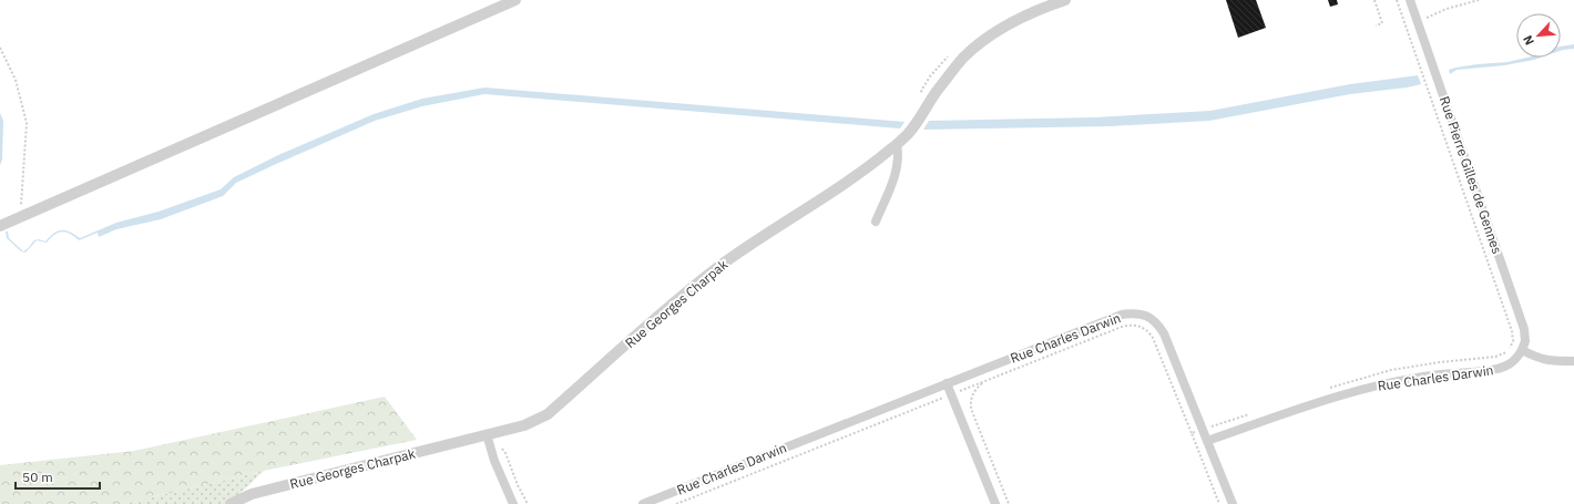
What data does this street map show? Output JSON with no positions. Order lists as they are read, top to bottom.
{
  "streets": {
    "street": ["Rue Pierre Gilles de Gennes", "Rue Georges Charpak", "Rue Charles Darwin"]
  },
  "crossings": [
    ["Rue Pierre Gilles de Gennes", "Rue Charles Darwin"]
  ],
  "scale_bar": "50 m",
  "north": "bottom left"
}
